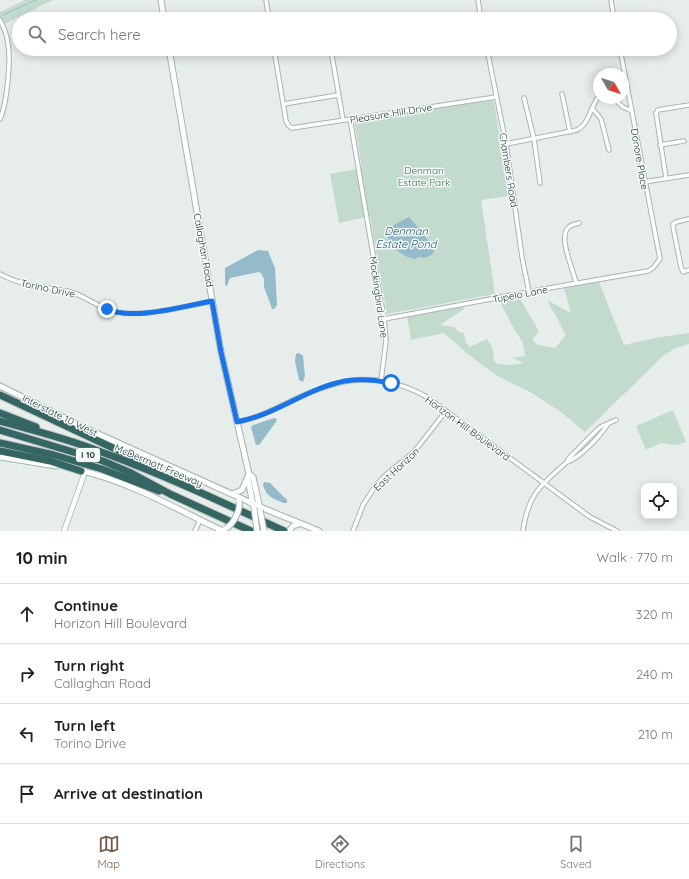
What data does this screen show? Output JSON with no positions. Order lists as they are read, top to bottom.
{
  "streets": {
    "highway": ["I 10", "McDermott Freeway"],
    "main road": ["Callaghan Road", "Interstate 10 West"],
    "street": [
      "Pleasure Hill Drive",
      "Donore Place",
      "Chambers Road",
      "Torino Drive",
      "Tupelo Lane",
      "Mockingbird Lane",
      "Horizon Hill Boulevard",
      "East Horizon"
    ]
  },
  "crossings": [
    ["Pleasure Hill Drive", "Chambers Road"],
    ["Pleasure Hill Drive", "Mockingbird Lane"],
    ["Donore Place", "Tupelo Lane"],
    ["Chambers Road", "Tupelo Lane"],
    ["Callaghan Road", "Torino Drive"],
    ["Callaghan Road", "Interstate 10 West"],
    ["Callaghan Road", "Horizon Hill Boulevard"],
    ["Tupelo Lane", "Mockingbird Lane"],
    ["Mockingbird Lane", "Horizon Hill Boulevard"],
    ["Horizon Hill Boulevard", "East Horizon"]
  ],
  "water": ["Denman Estate Pond"],
  "parks": ["Denman Estate Park"],
  "north": "bottom right",
  "page": {
    "search": "Search here",
    "heading": ["10 min", "Walk · 770 m"],
    "list": [
      ["Continue", "Horizon Hill Boulevard", "320 m"],
      ["Turn right", "Callaghan Road", "240 m"],
      ["Turn left", "Torino Drive", "210 m"],
      "Arrive at destination"
    ],
    "nav": ["Map", "Directions", "Saved"]
  }
}
